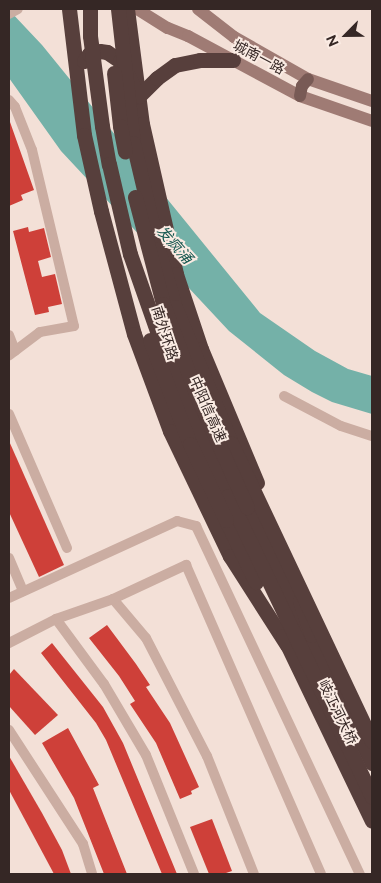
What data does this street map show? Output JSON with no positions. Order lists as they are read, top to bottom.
{
  "streets": {
    "highway": ["南外环路", "中阳信高速", "岐江河大桥"],
    "main road": ["城南一路"]
  },
  "crossings": [
    ["南外环路", "岐江河大桥"]
  ],
  "water": ["发疯涌"],
  "north": "bottom left"
}
